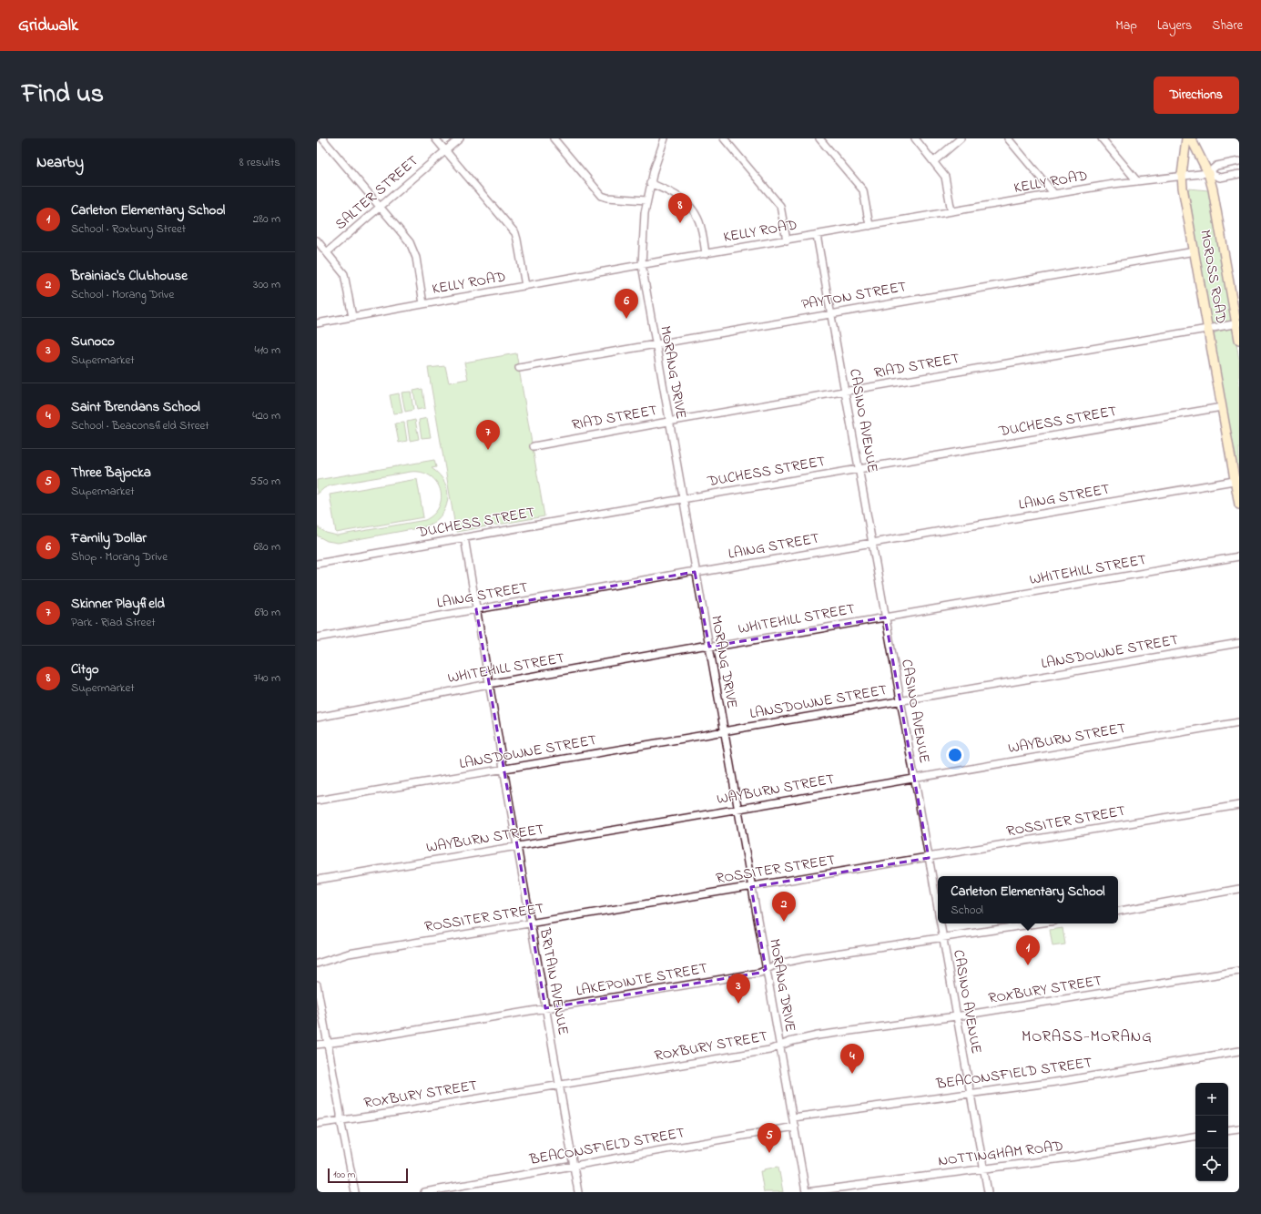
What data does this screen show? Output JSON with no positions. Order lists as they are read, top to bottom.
{
  "streets": {
    "main road": ["MOROSS ROAD"],
    "street": [
      "KELLY ROAD",
      "SALTER STREET",
      "PAYTON STREET",
      "RIAD STREET",
      "MORANG DRIVE",
      "CASINO AVENUE",
      "DUCHESS STREET",
      "LAING STREET",
      "WHITEHILL STREET",
      "LANSDOWNE STREET",
      "WAYBURN STREET",
      "ROSSITER STREET",
      "LAKEPOINTE STREET",
      "BRITAIN AVENUE",
      "ROXBURY STREET",
      "BEACONSFIELD STREET",
      "NOTTINGHAM ROAD"
    ]
  },
  "crossings": [
    ["KELLY ROAD", "MOROSS ROAD"],
    ["KELLY ROAD", "MORANG DRIVE"],
    ["KELLY ROAD", "CASINO AVENUE"],
    ["MOROSS ROAD", "PAYTON STREET"],
    ["MOROSS ROAD", "RIAD STREET"],
    ["MOROSS ROAD", "DUCHESS STREET"],
    ["MOROSS ROAD", "LAING STREET"],
    ["PAYTON STREET", "MORANG DRIVE"],
    ["PAYTON STREET", "CASINO AVENUE"],
    ["RIAD STREET", "MORANG DRIVE"],
    ["RIAD STREET", "CASINO AVENUE"],
    ["MORANG DRIVE", "DUCHESS STREET"],
    ["MORANG DRIVE", "LAING STREET"],
    ["MORANG DRIVE", "WHITEHILL STREET"],
    ["MORANG DRIVE", "LANSDOWNE STREET"],
    ["MORANG DRIVE", "WAYBURN STREET"],
    ["MORANG DRIVE", "ROSSITER STREET"],
    ["MORANG DRIVE", "LAKEPOINTE STREET"],
    ["MORANG DRIVE", "ROXBURY STREET"],
    ["MORANG DRIVE", "BEACONSFIELD STREET"],
    ["MORANG DRIVE", "NOTTINGHAM ROAD"],
    ["CASINO AVENUE", "DUCHESS STREET"],
    ["CASINO AVENUE", "LAING STREET"],
    ["CASINO AVENUE", "WHITEHILL STREET"],
    ["CASINO AVENUE", "LANSDOWNE STREET"],
    ["CASINO AVENUE", "WAYBURN STREET"],
    ["CASINO AVENUE", "ROSSITER STREET"],
    ["CASINO AVENUE", "LAKEPOINTE STREET"],
    ["CASINO AVENUE", "ROXBURY STREET"],
    ["CASINO AVENUE", "BEACONSFIELD STREET"],
    ["CASINO AVENUE", "NOTTINGHAM ROAD"],
    ["DUCHESS STREET", "BRITAIN AVENUE"],
    ["LAING STREET", "BRITAIN AVENUE"],
    ["WHITEHILL STREET", "BRITAIN AVENUE"],
    ["LANSDOWNE STREET", "BRITAIN AVENUE"],
    ["WAYBURN STREET", "BRITAIN AVENUE"],
    ["ROSSITER STREET", "BRITAIN AVENUE"],
    ["LAKEPOINTE STREET", "BRITAIN AVENUE"],
    ["BRITAIN AVENUE", "ROXBURY STREET"],
    ["BRITAIN AVENUE", "BEACONSFIELD STREET"]
  ],
  "districts": ["MORASS-MORANG"],
  "scale_bar": "100 m",
  "page": {
    "header": "Gridwalk",
    "nav": ["Map", "Layers", "Share"],
    "title": "Find us",
    "buttons": "Directions",
    "heading": ["Nearby", "8 results"],
    "list": [
      {
        "mark": "1",
        "name": "Carleton Elementary School",
        "note": "School · Roxbury Street",
        "value": "280 m"
      },
      {
        "mark": "2",
        "name": "Brainiac's Clubhouse",
        "note": "School · Morang Drive",
        "value": "300 m"
      },
      {
        "mark": "3",
        "name": "Sunoco",
        "note": "Supermarket",
        "value": "410 m"
      },
      {
        "mark": "4",
        "name": "Saint Brendans School",
        "note": "School · Beaconsfield Street",
        "value": "420 m"
      },
      {
        "mark": "5",
        "name": "Three Bajocka",
        "note": "Supermarket",
        "value": "550 m"
      },
      {
        "mark": "6",
        "name": "Family Dollar",
        "note": "Shop · Morang Drive",
        "value": "680 m"
      },
      {
        "mark": "7",
        "name": "Skinner Playfield",
        "note": "Park · Riad Street",
        "value": "690 m"
      },
      {
        "mark": "8",
        "name": "Citgo",
        "note": "Supermarket",
        "value": "740 m"
      }
    ],
    "pins": [
      "8",
      "6",
      "7",
      "2",
      "1",
      "3",
      "4",
      "5"
    ],
    "popup": ["Carleton Elementary School", "School"],
    "map_buttons": ["+", "−"],
    "scale": "100 m"
  }
}
